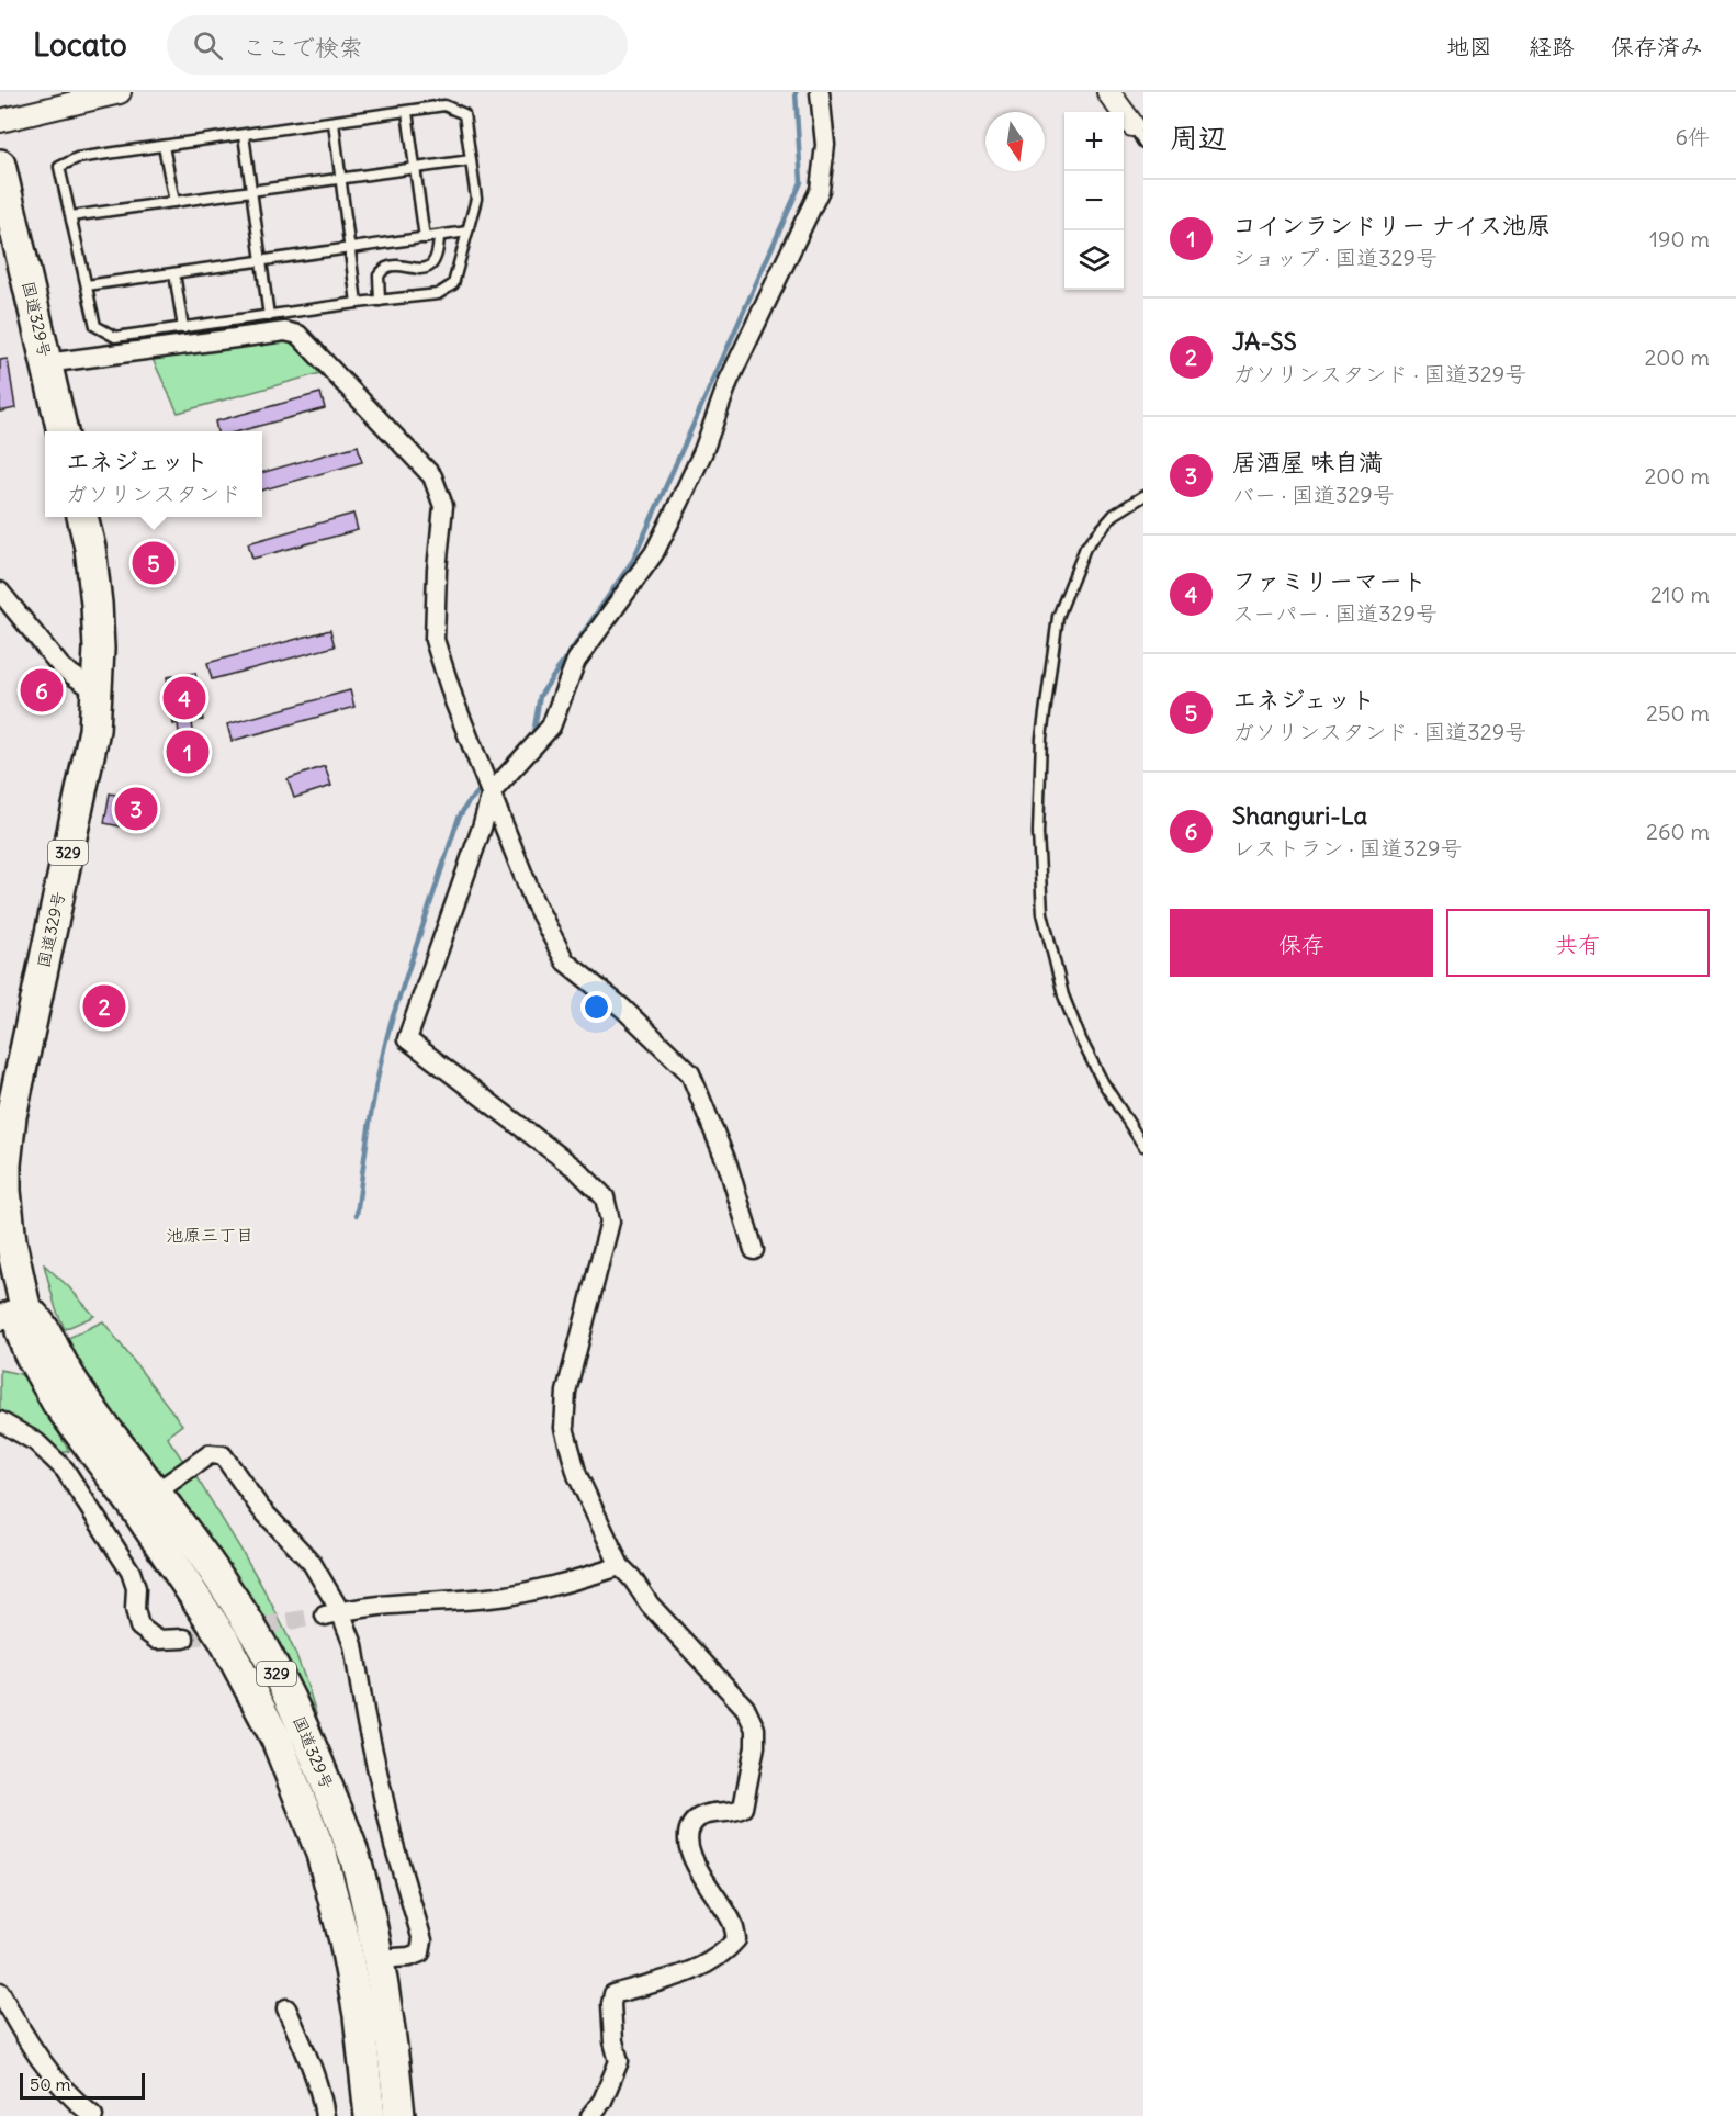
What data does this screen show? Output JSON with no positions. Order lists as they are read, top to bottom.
{
  "streets": {
    "highway": ["国道329号", "329"]
  },
  "districts": ["池原三丁目"],
  "scale_bar": "50 m",
  "north": "bottom",
  "page": {
    "header": "Locato",
    "search": "ここで検索",
    "nav": ["地図", "経路", "保存済み"],
    "heading": ["周辺", "6件"],
    "map_buttons": ["+", "−"],
    "list": [
      {
        "mark": "1",
        "name": "コインランドリー ナイス池原",
        "note": "ショップ · 国道329号",
        "value": "190 m"
      },
      {
        "mark": "2",
        "name": "JA-SS",
        "note": "ガソリンスタンド · 国道329号",
        "value": "200 m"
      },
      {
        "mark": "3",
        "name": "居酒屋 味自満",
        "note": "バー · 国道329号",
        "value": "200 m"
      },
      {
        "mark": "4",
        "name": "ファミリーマート",
        "note": "スーパー · 国道329号",
        "value": "210 m"
      },
      {
        "mark": "5",
        "name": "エネジェット",
        "note": "ガソリンスタンド · 国道329号",
        "value": "250 m"
      },
      {
        "mark": "6",
        "name": "Shanguri-La",
        "note": "レストラン · 国道329号",
        "value": "260 m"
      }
    ],
    "popup": ["エネジェット", "ガソリンスタンド"],
    "pins": [
      "5",
      "6",
      "4",
      "1",
      "3",
      "2"
    ],
    "buttons": ["保存", "共有"],
    "scale": "50 m"
  }
}
